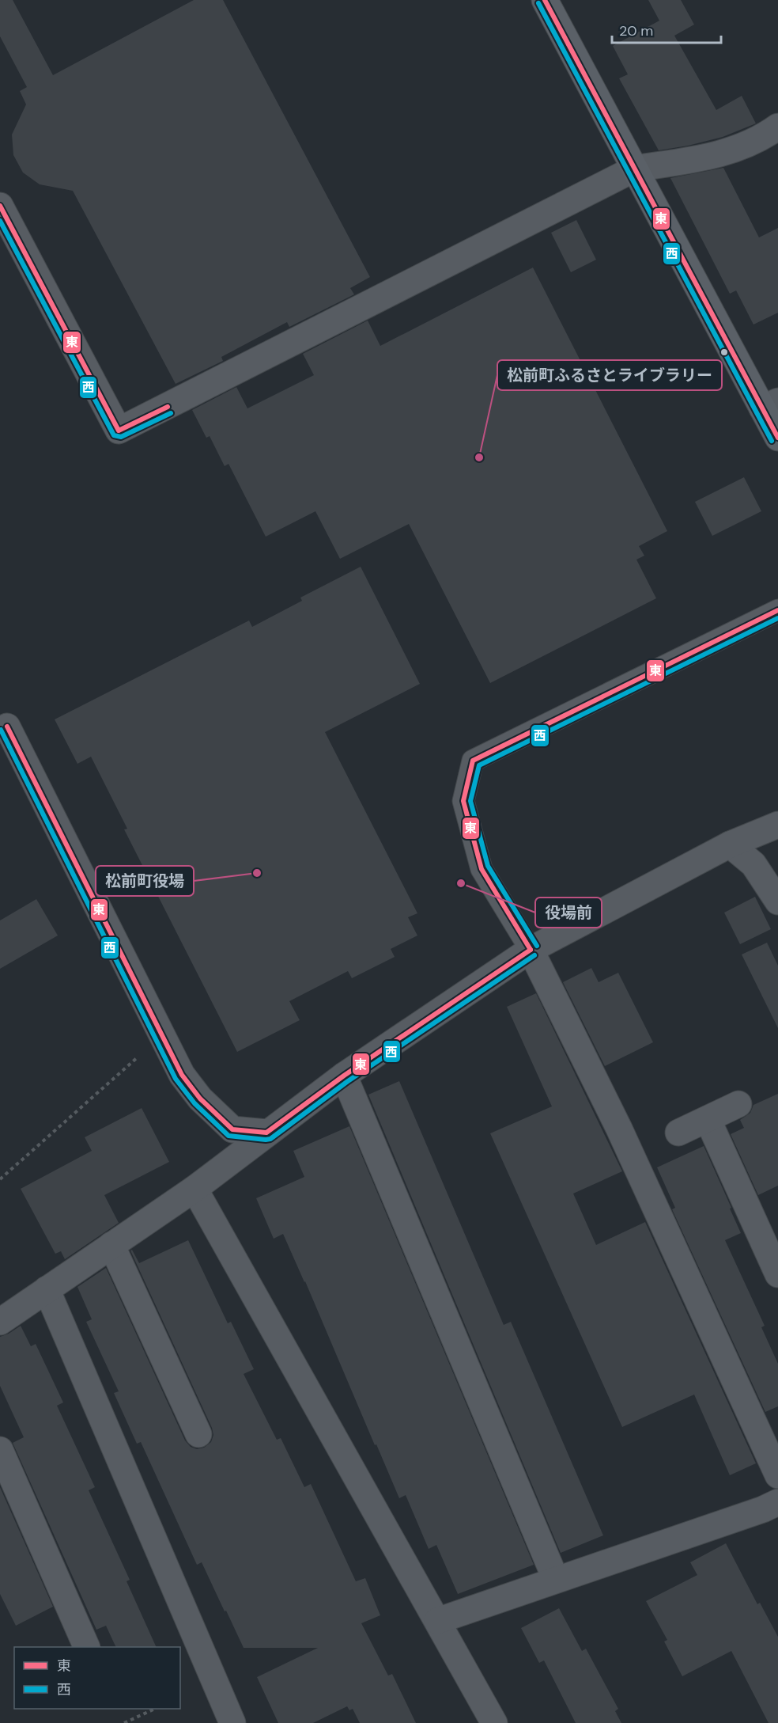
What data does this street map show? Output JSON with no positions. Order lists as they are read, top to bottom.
{
  "places": ["松前町ふるさとライブラリー", "松前町役場", "役場前"],
  "lines": ["transit line 東", "transit line 西"],
  "legend": ["東", "西"],
  "scale_bar": "20 m"
}
